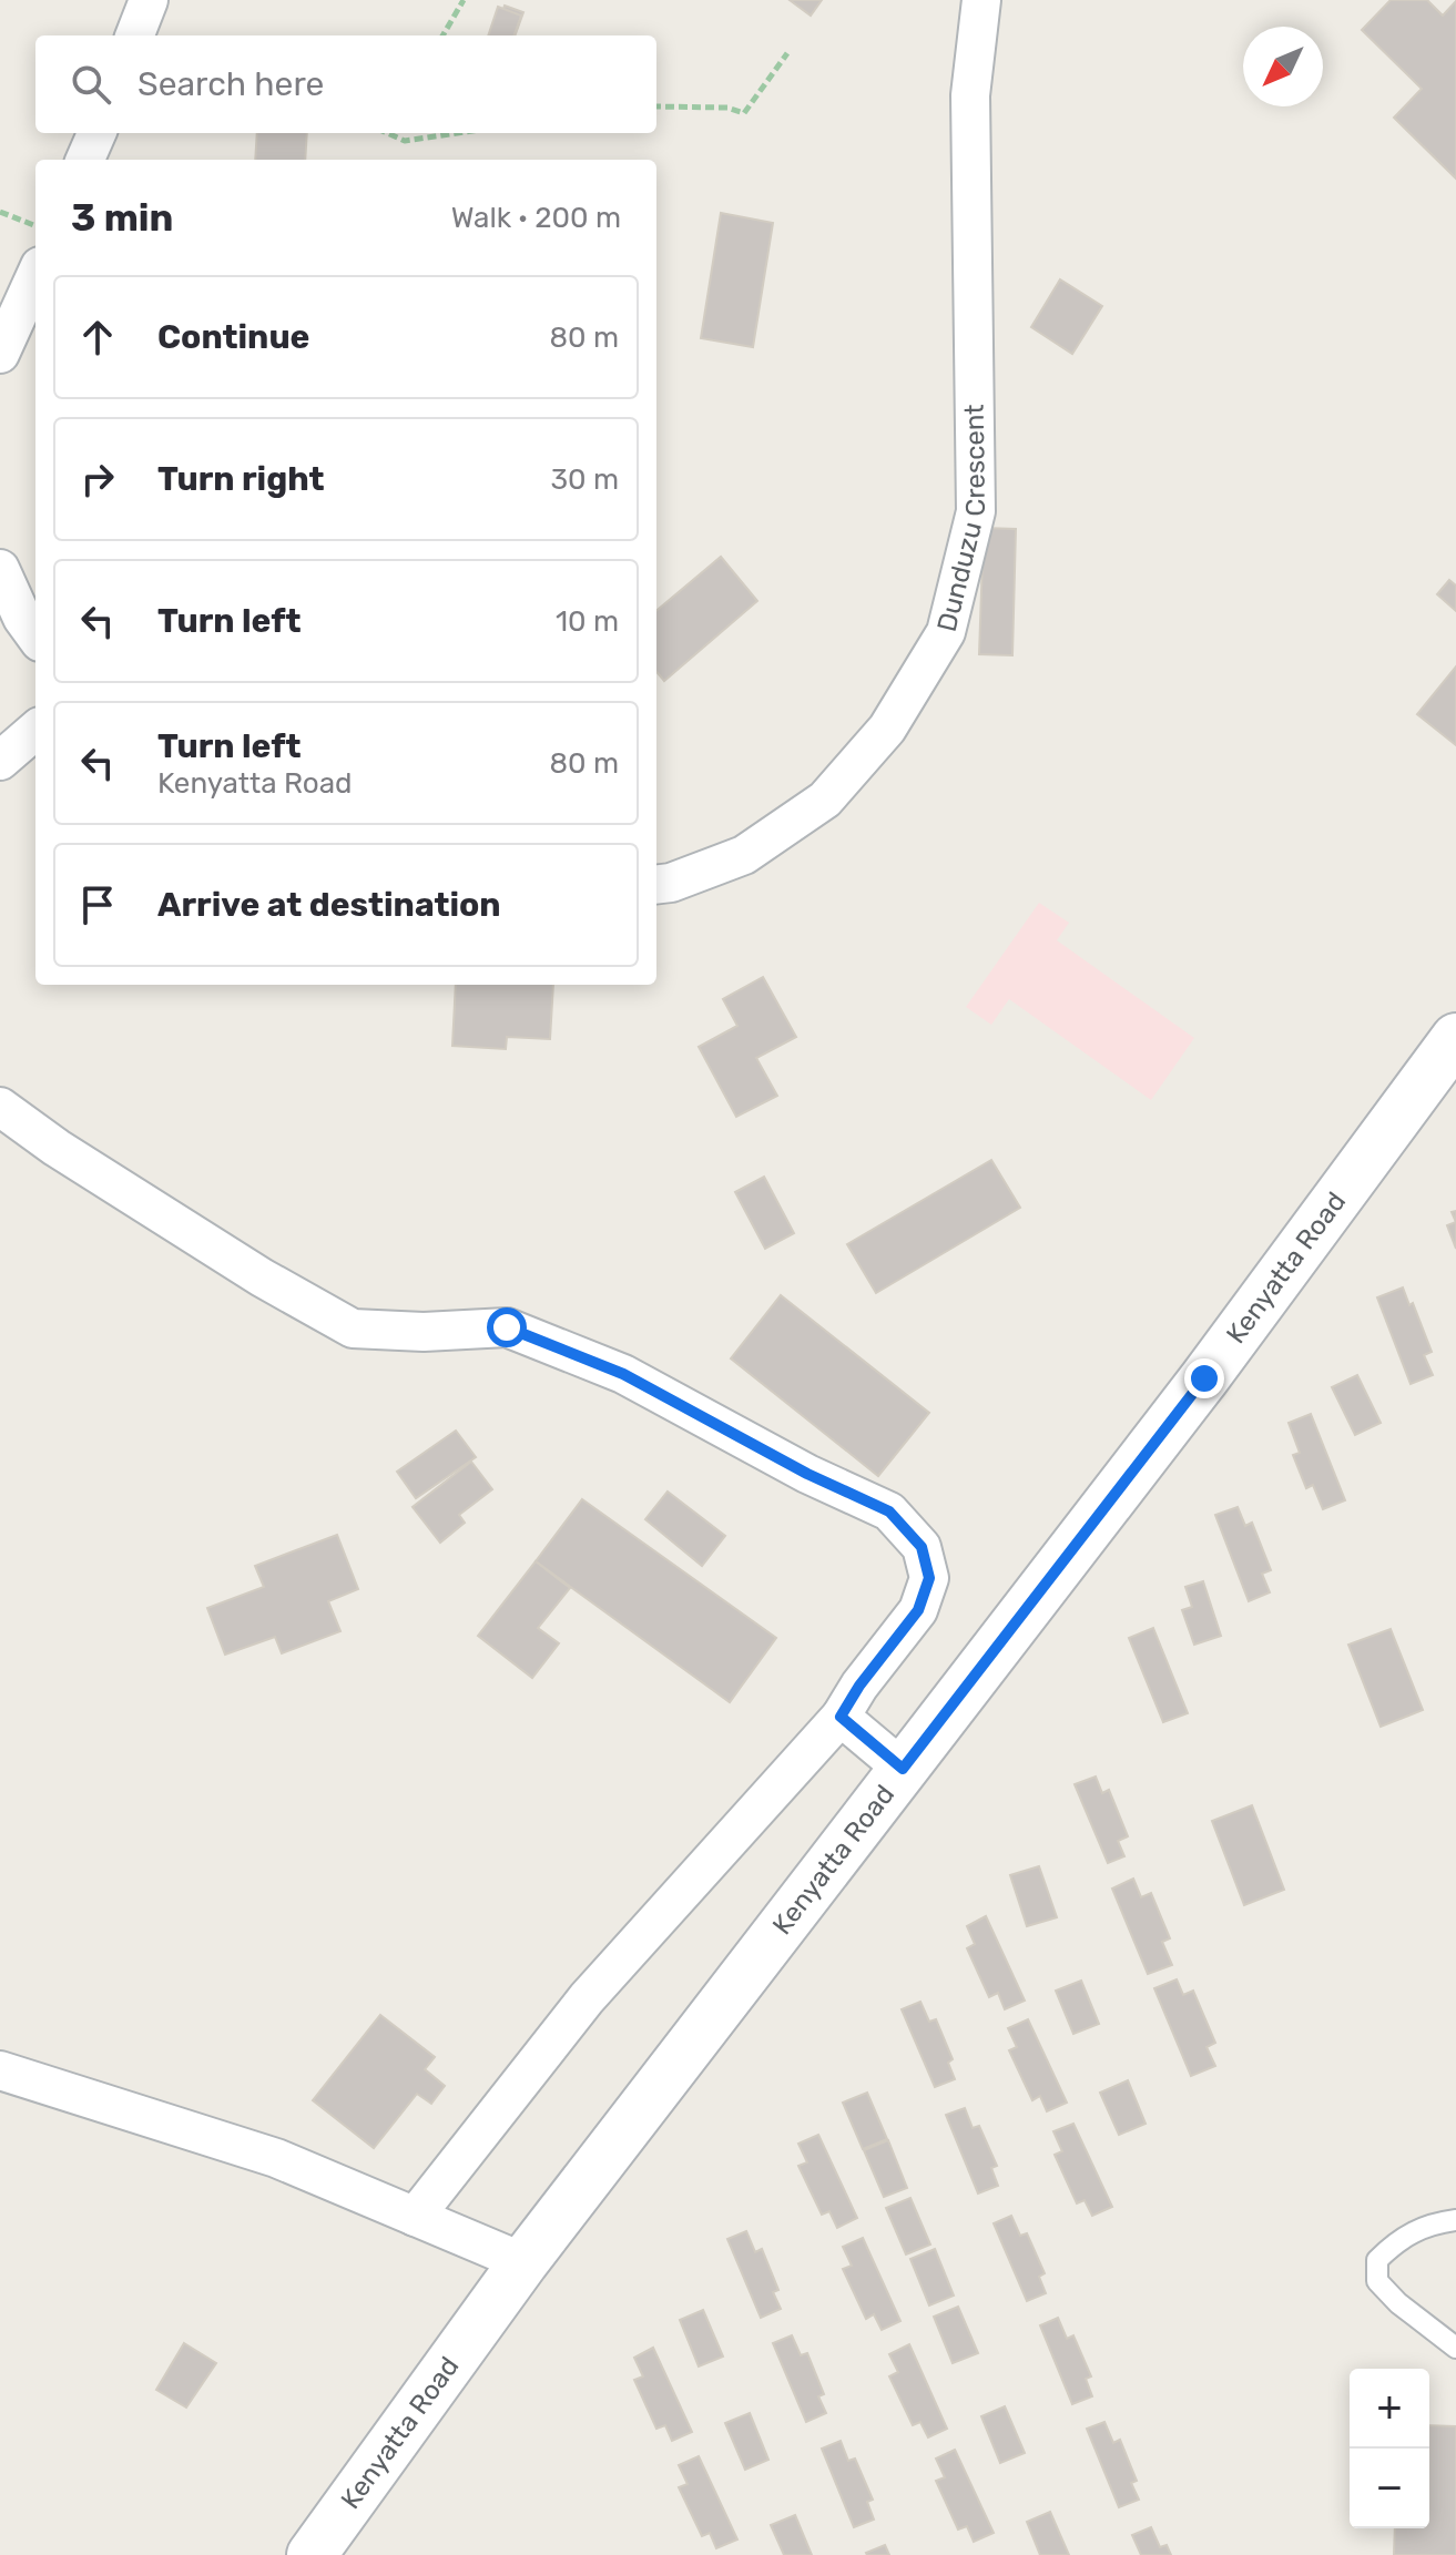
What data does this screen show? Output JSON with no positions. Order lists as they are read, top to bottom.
{
  "streets": {
    "street": ["Dunduzu Crescent", "Kenyatta Road"]
  },
  "north": "bottom left",
  "page": {
    "search": "Search here",
    "heading": ["3 min", "Walk · 200 m"],
    "list": [
      ["Continue", "80 m"],
      ["Turn right", "30 m"],
      ["Turn left", "10 m"],
      ["Turn left", "Kenyatta Road", "80 m"],
      "Arrive at destination"
    ],
    "map_buttons": ["+", "−"]
  }
}
